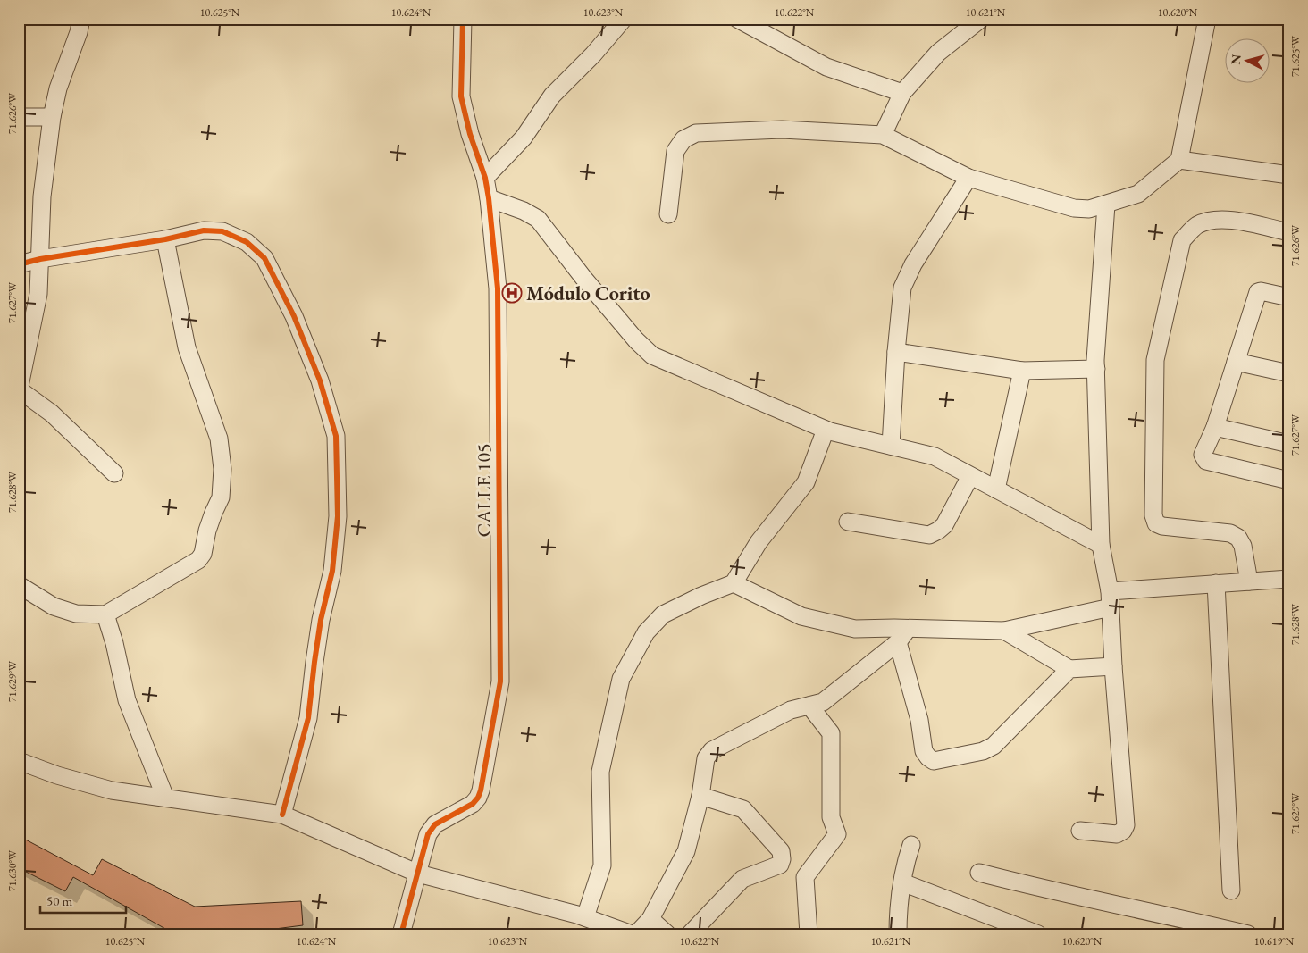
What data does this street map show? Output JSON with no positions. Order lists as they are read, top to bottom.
{
  "streets": {
    "street": ["CALLE 105"]
  },
  "places": {
    "hospital": ["Módulo Corito"]
  },
  "scale_bar": "50 m",
  "north": "left",
  "coordinates": [
    "10.625°N",
    "10.624°N",
    "10.623°N",
    "10.622°N",
    "10.621°N",
    "10.620°N",
    "71.625°W",
    "71.626°W",
    "71.627°W",
    "71.628°W",
    "71.629°W",
    "71.630°W",
    "10.619°N"
  ]
}
